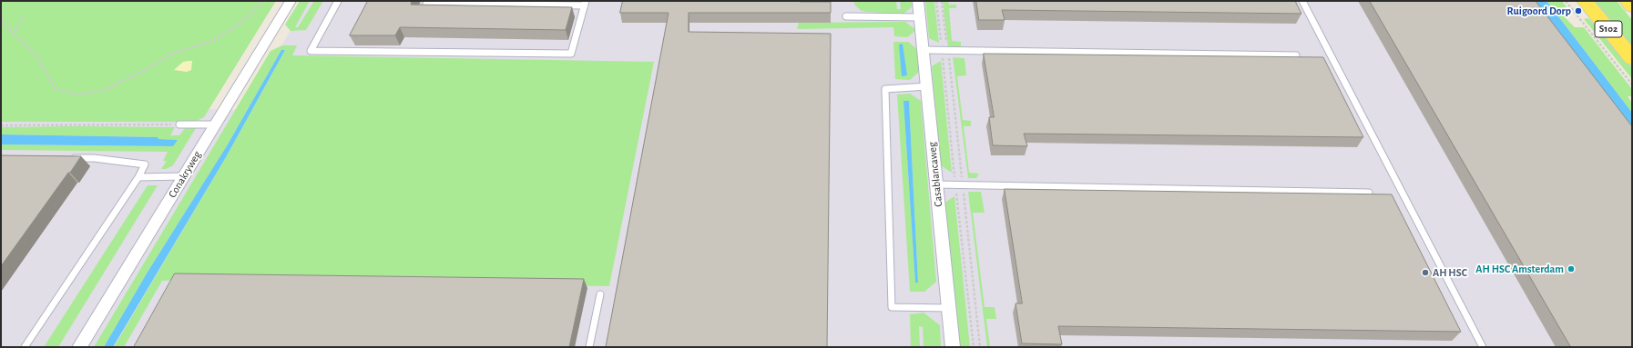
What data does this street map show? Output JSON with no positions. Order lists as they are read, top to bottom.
{
  "streets": {
    "main road": ["S102"],
    "street": ["Conakryweg", "Casablancaweg"]
  },
  "places": ["Ruigoord Dorp", "AH HSC Amsterdam", "AH HSC"]
}
